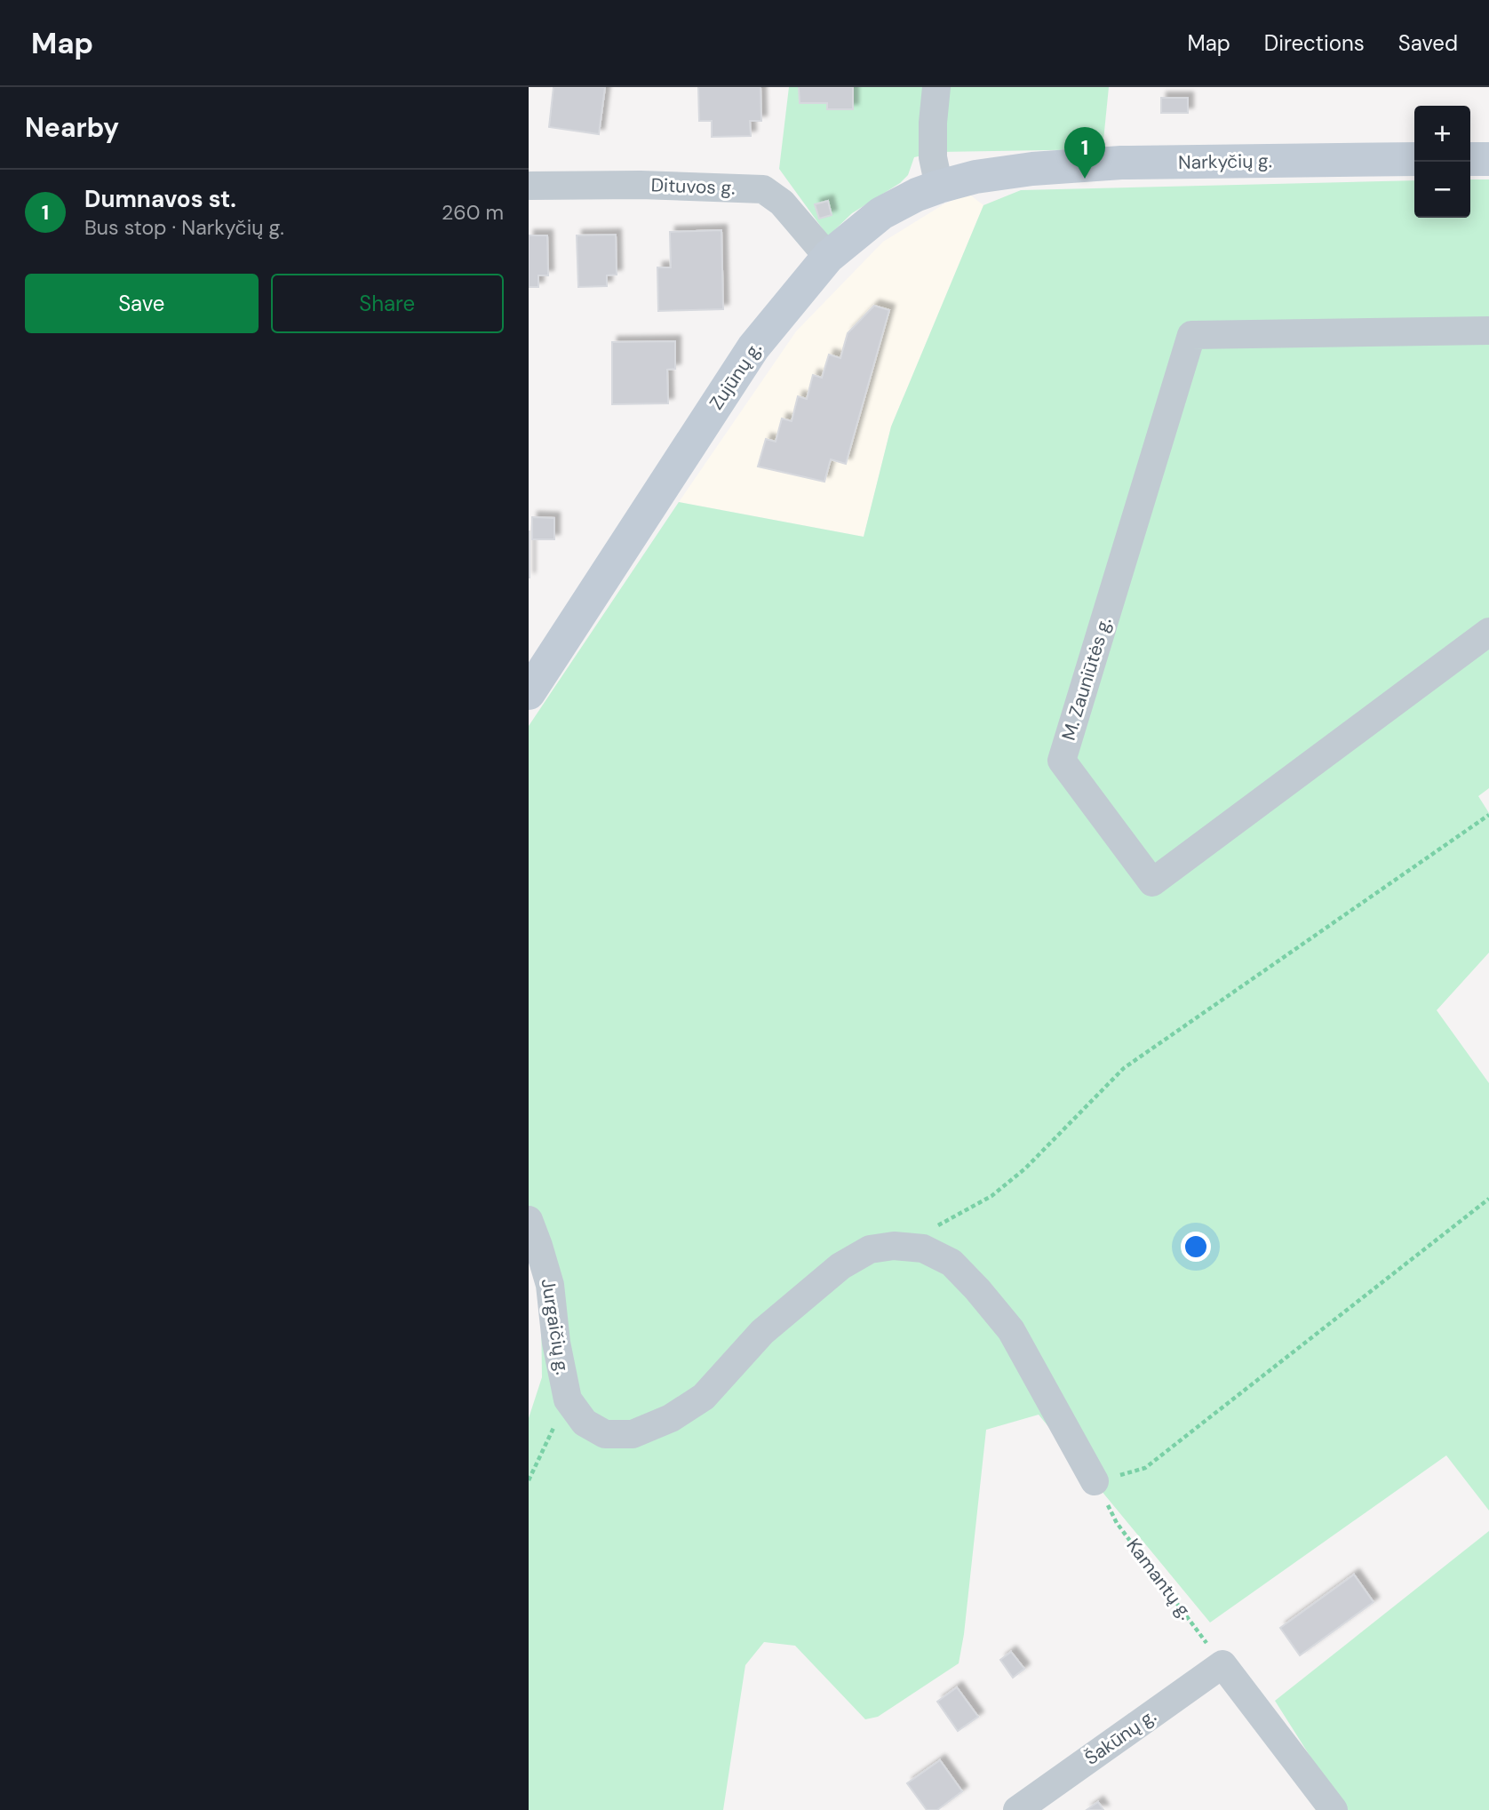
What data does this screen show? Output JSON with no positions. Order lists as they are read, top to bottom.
{
  "streets": {
    "main road": ["Narkyčių g.", "Zujūnų g."],
    "street": [
      "Dituvos g.",
      "M. Zauniūtės g.",
      "Jurgaičių g.",
      "Šakūnų g."
    ],
    "path": ["Kamantų g."]
  },
  "crossings": [
    ["Narkyčių g.", "Zujūnų g."],
    ["Dituvos g.", "Zujūnų g."],
    ["Kamantų g.", "Šakūnų g."]
  ],
  "page": {
    "header": "Map",
    "nav": ["Map", "Directions", "Saved"],
    "heading": "Nearby",
    "map_buttons": ["+", "−"],
    "pins": "1",
    "list": [
      {
        "mark": "1",
        "name": "Dumnavos st.",
        "note": "Bus stop · Narkyčių g.",
        "value": "260 m"
      }
    ],
    "buttons": ["Save", "Share"]
  }
}
